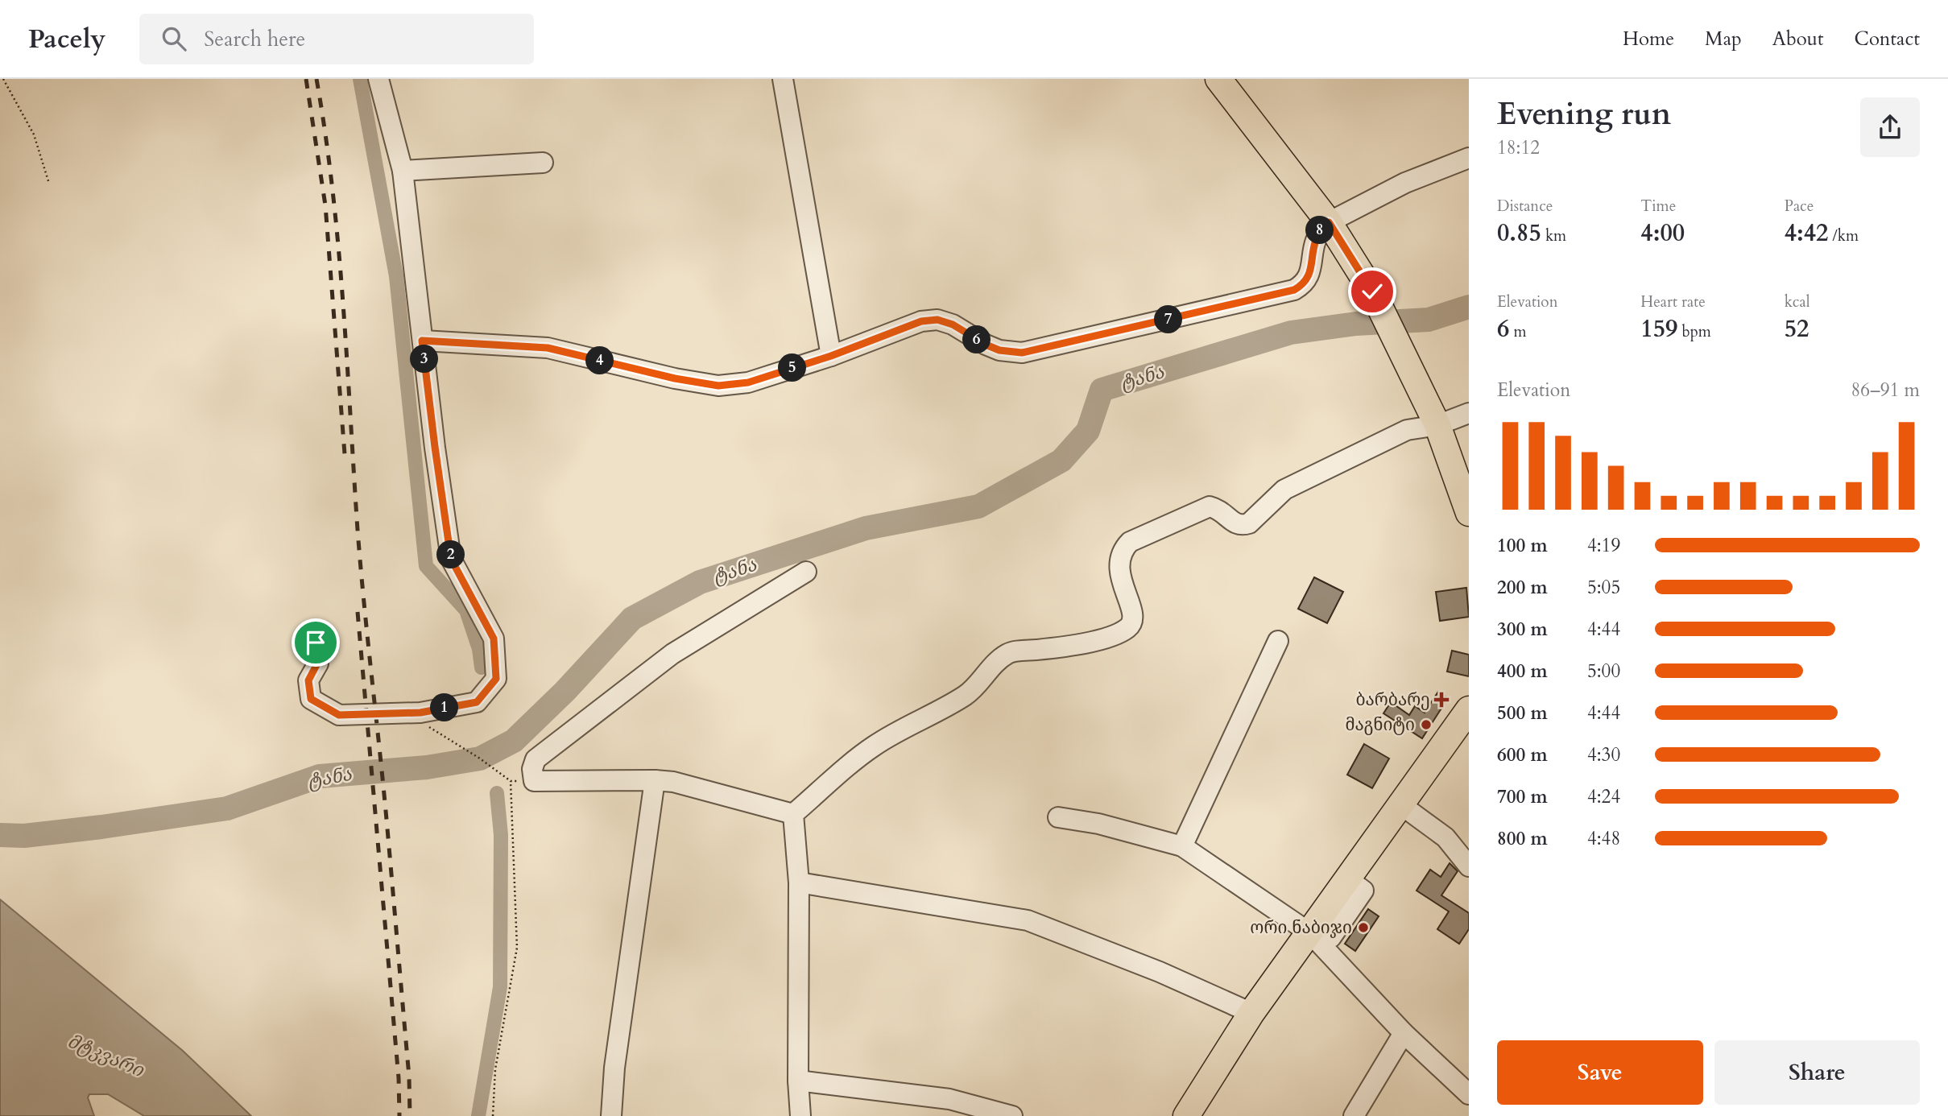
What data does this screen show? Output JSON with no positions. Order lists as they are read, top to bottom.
{
  "water": ["ტანა", "მტკვარი"],
  "places": {
    "health": ["ბარბარე"],
    "other": ["მაგნიტი", "ორი ნაბიჯი"]
  },
  "page": {
    "header": "Pacely",
    "search": "Search here",
    "nav": [
      "Home",
      "Map",
      "About",
      "Contact"
    ],
    "heading": ["Evening run", "18:12"],
    "stats": [
      ["Distance", "0.85 km"],
      ["Time", "4:00"],
      ["Pace", "4:42 /km"],
      ["Elevation", "6 m"],
      ["Heart rate", "159 bpm"],
      ["kcal", "52"]
    ],
    "pins": [
      "8",
      "7",
      "6",
      "3",
      "4",
      "5",
      "2",
      "1"
    ],
    "chart": ["Elevation", "86–91 m"],
    "list": [
      {
        "name": "100 m",
        "note": "4:19"
      },
      {
        "name": "200 m",
        "note": "5:05"
      },
      {
        "name": "300 m",
        "note": "4:44"
      },
      {
        "name": "400 m",
        "note": "5:00"
      },
      {
        "name": "500 m",
        "note": "4:44"
      },
      {
        "name": "600 m",
        "note": "4:30"
      },
      {
        "name": "700 m",
        "note": "4:24"
      },
      {
        "name": "800 m",
        "note": "4:48"
      }
    ],
    "buttons": ["Save", "Share"]
  }
}
